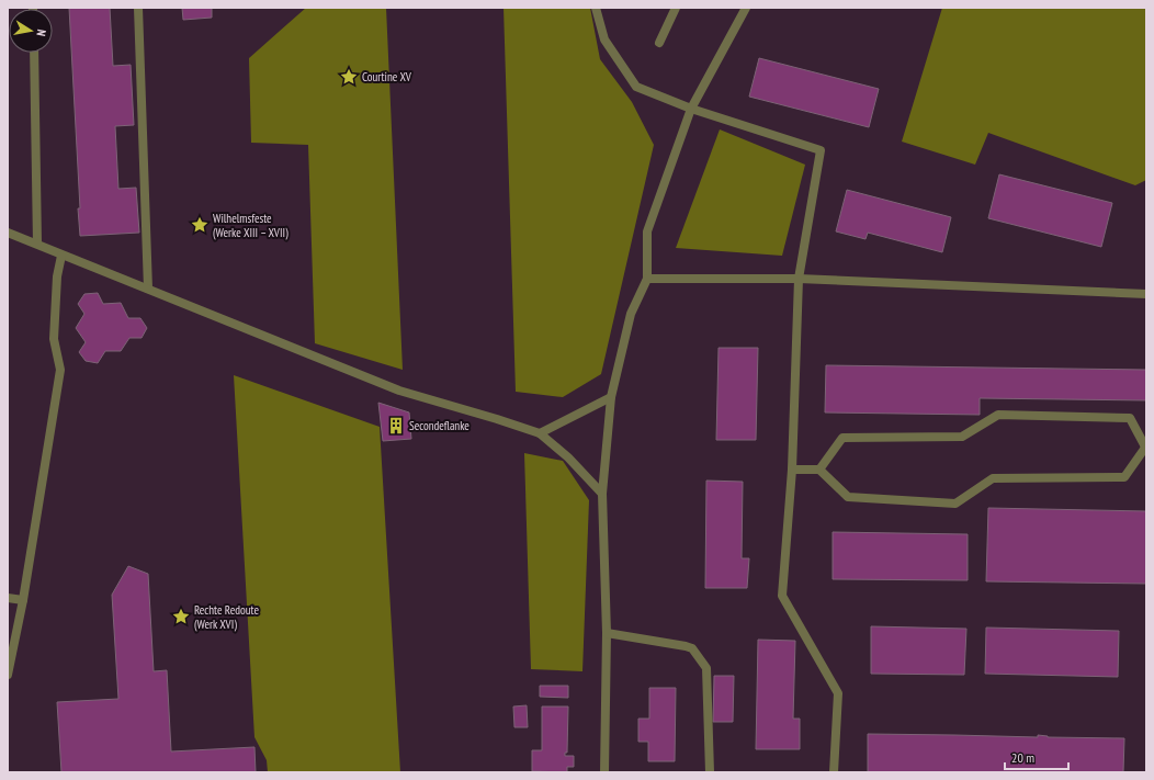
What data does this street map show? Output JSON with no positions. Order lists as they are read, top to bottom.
{
  "places": {
    "place": ["Courtine XV", "Wilhelmsfeste (Werke XIII – XVII)", "Rechte Redoute (Werk XVI)"],
    "building": ["Secondeflanke"]
  },
  "scale_bar": "20 m",
  "north": "right"
}
